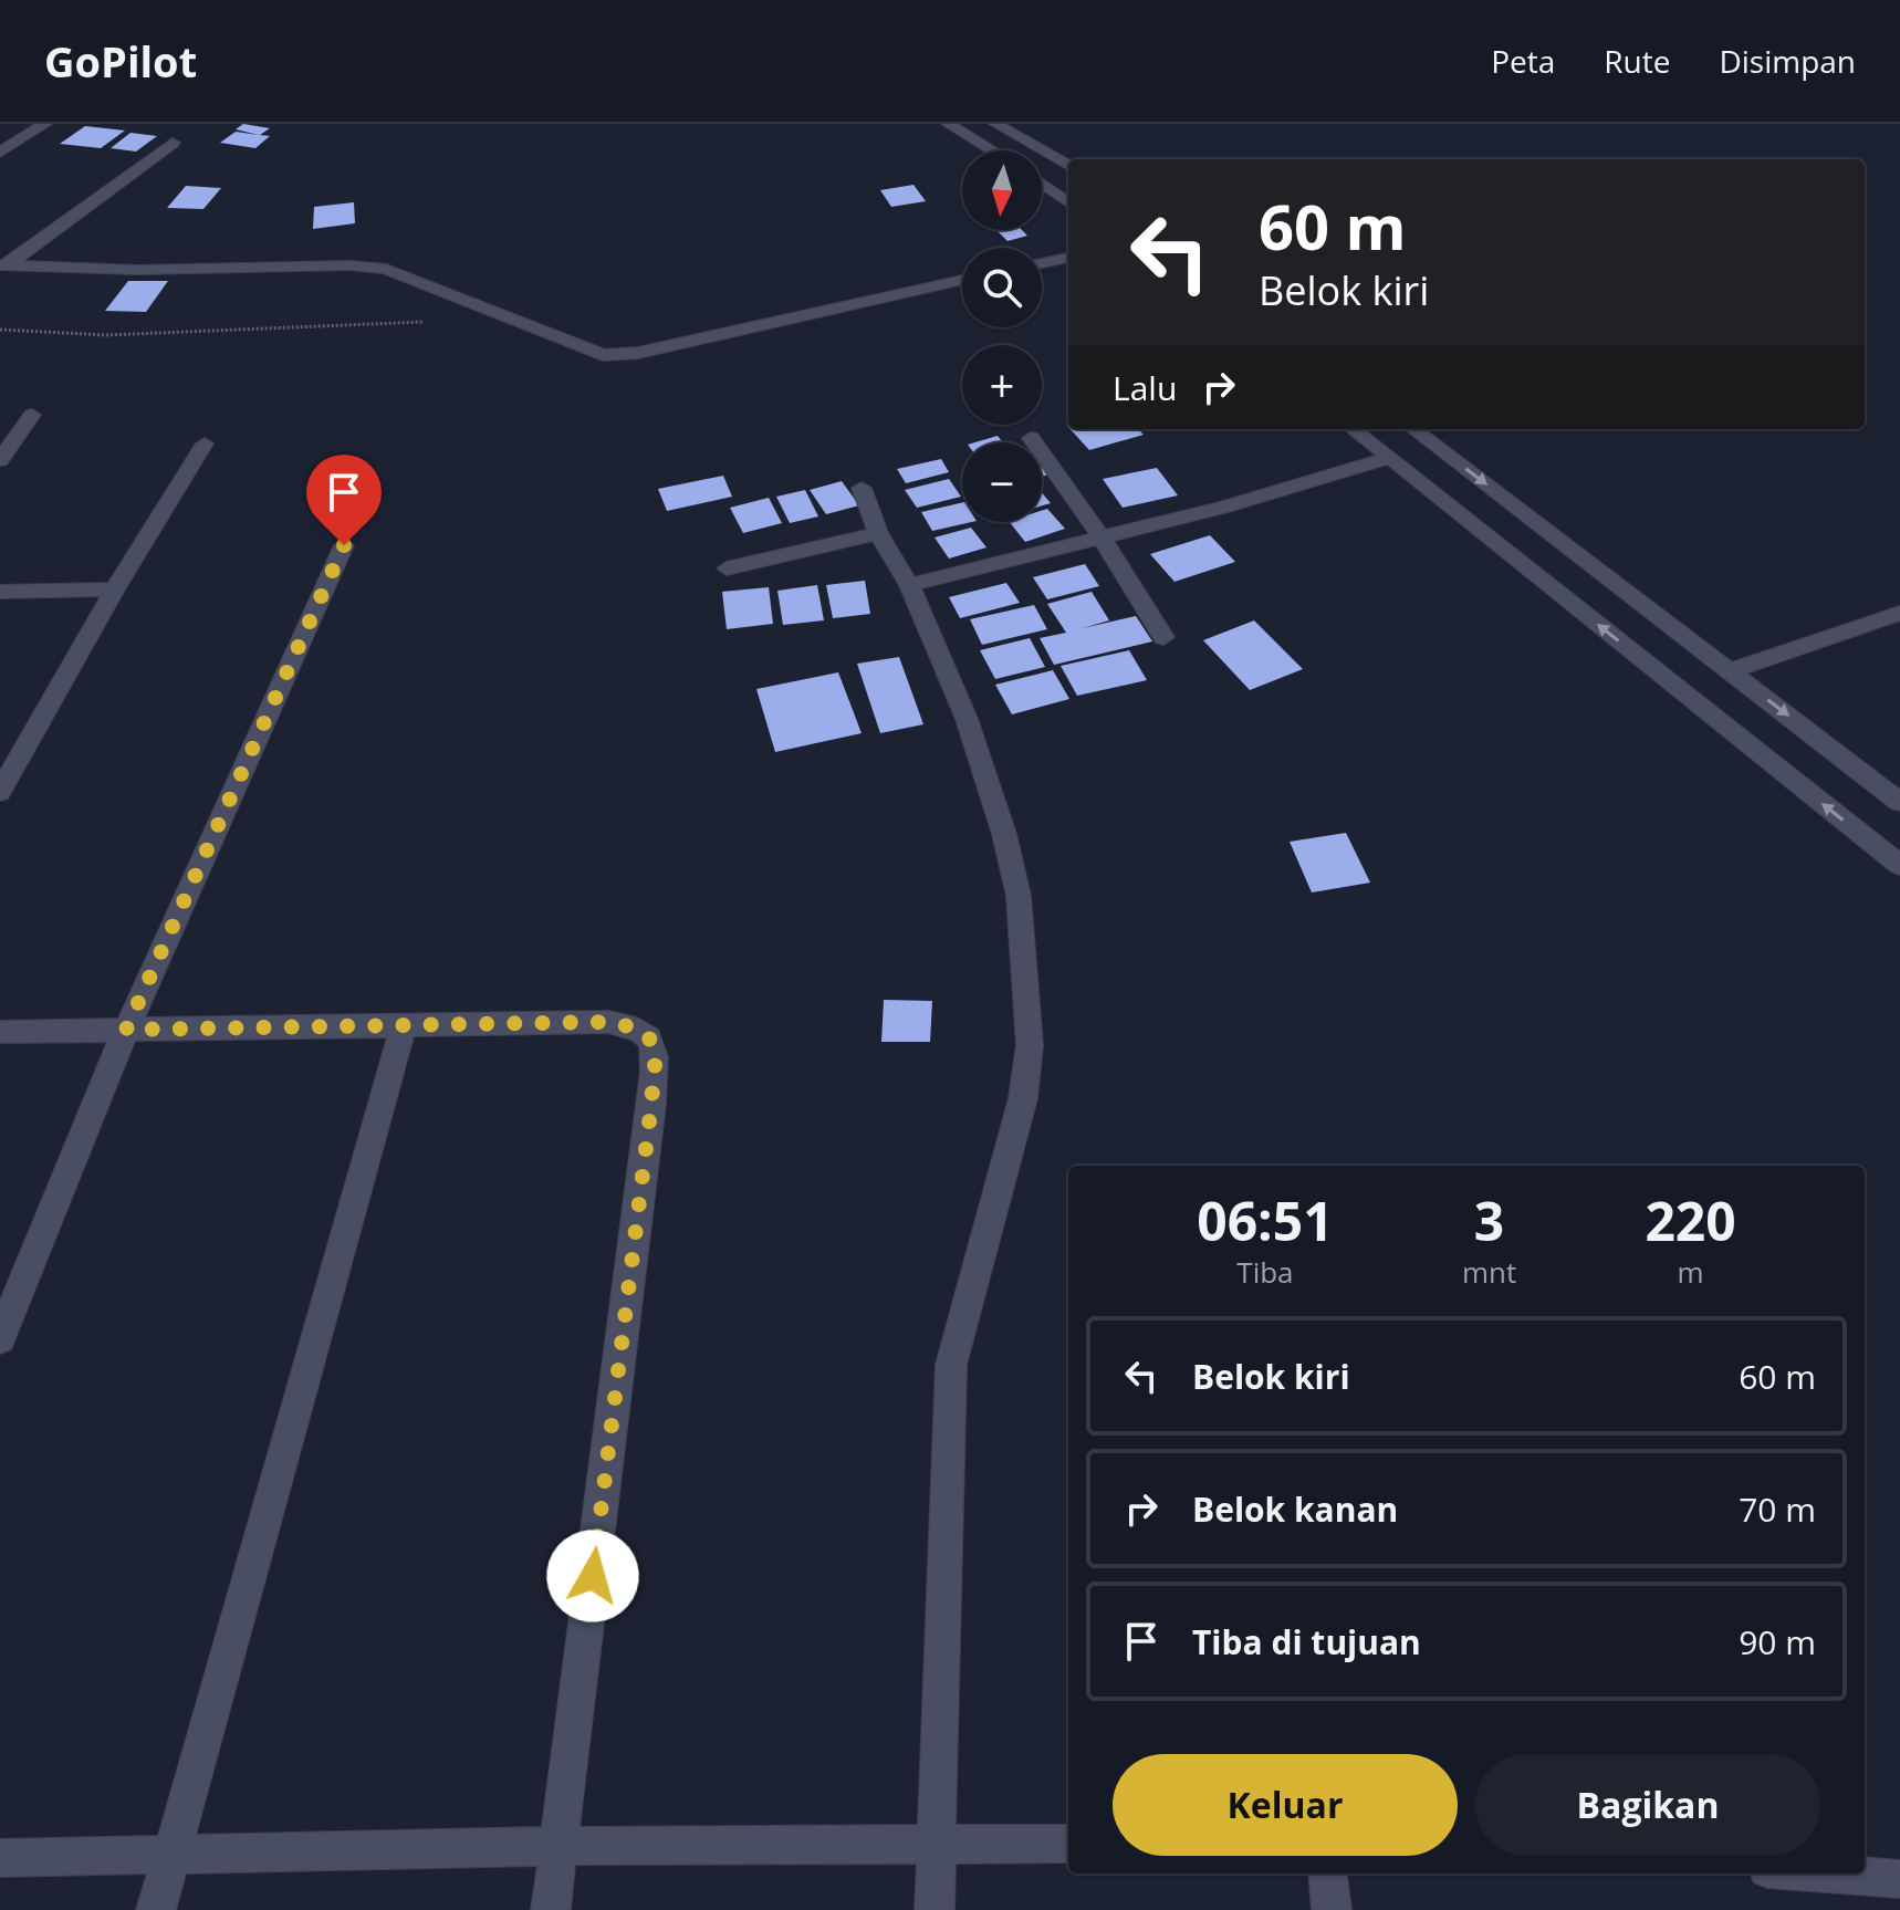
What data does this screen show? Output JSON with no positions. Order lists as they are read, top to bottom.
{
  "north": "bottom",
  "page": {
    "header": "GoPilot",
    "nav": ["Peta", "Rute", "Disimpan"],
    "map_buttons": ["+", "−"],
    "turn": ["60 m", "Belok kiri"],
    "then": "Lalu",
    "eta": [
      "06:51",
      "Tiba",
      "3",
      "mnt",
      "220",
      "m"
    ],
    "list": [
      {
        "name": "Belok kiri",
        "value": "60 m"
      },
      {
        "name": "Belok kanan",
        "value": "70 m"
      },
      {
        "name": "Tiba di tujuan",
        "value": "90 m"
      }
    ],
    "buttons": ["Keluar", "Bagikan"]
  }
}
